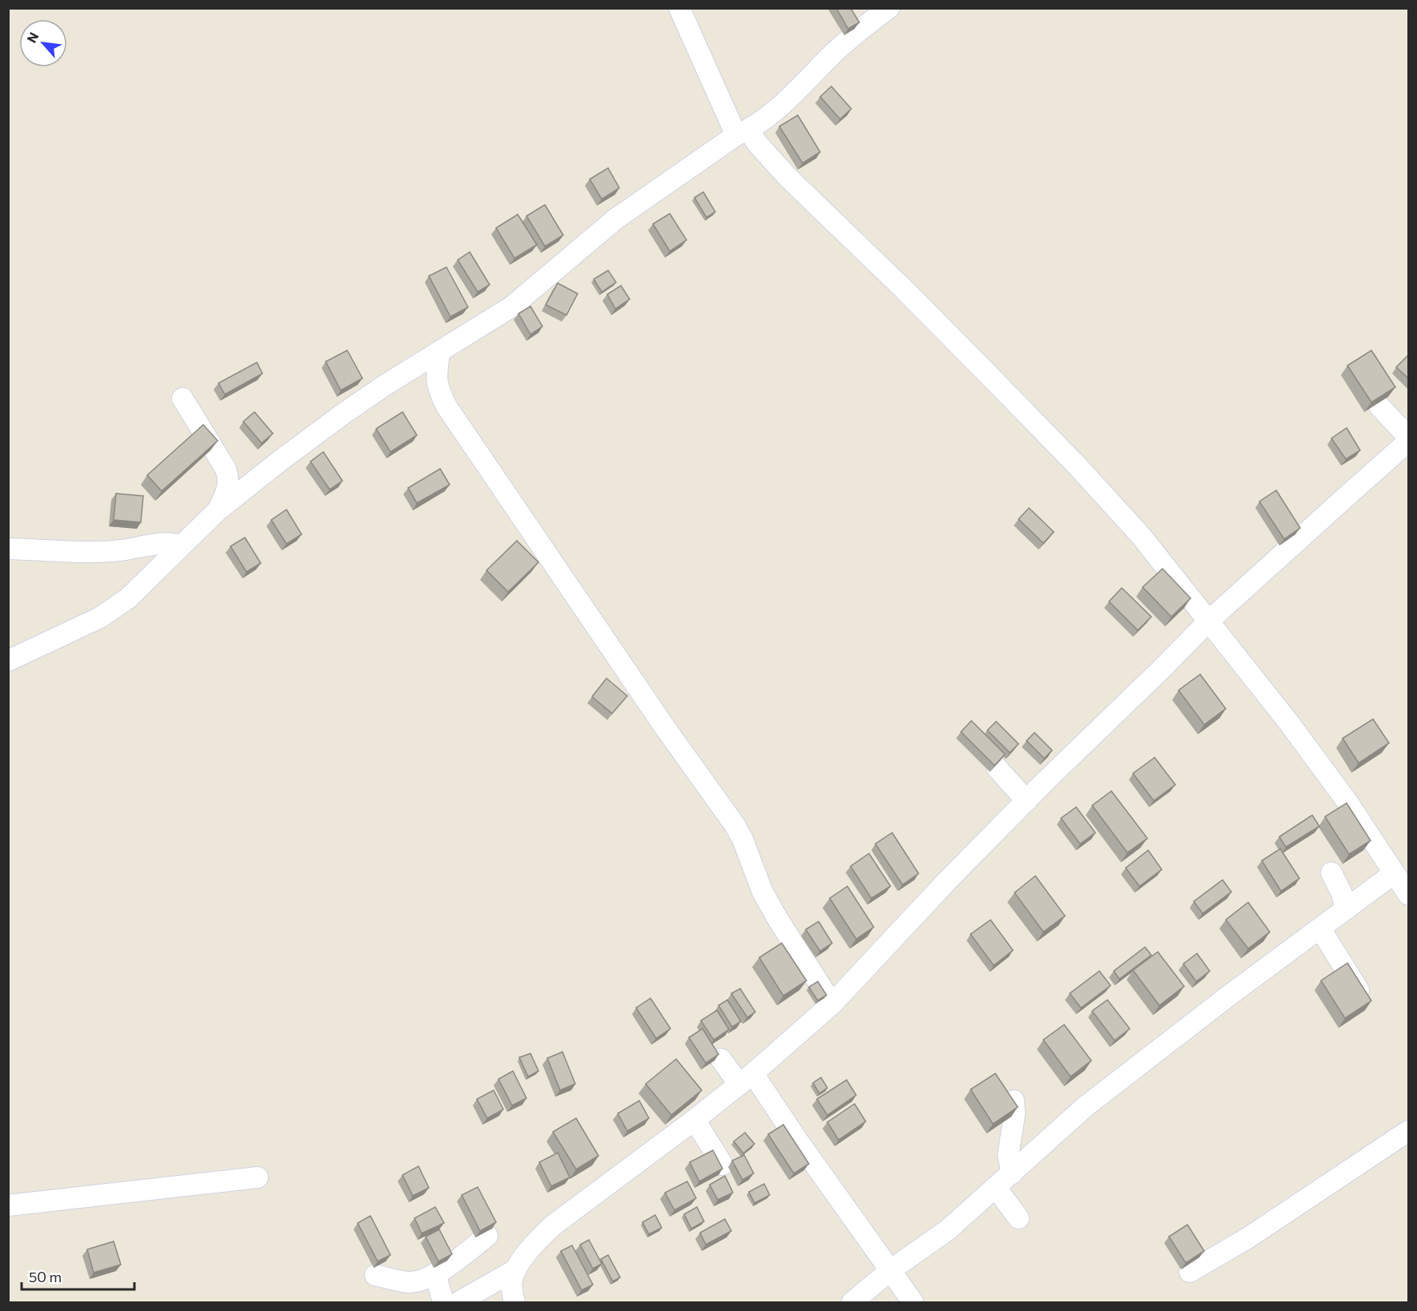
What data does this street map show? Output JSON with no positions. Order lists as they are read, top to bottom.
{
  "scale_bar": "50 m",
  "north": "top left"
}
